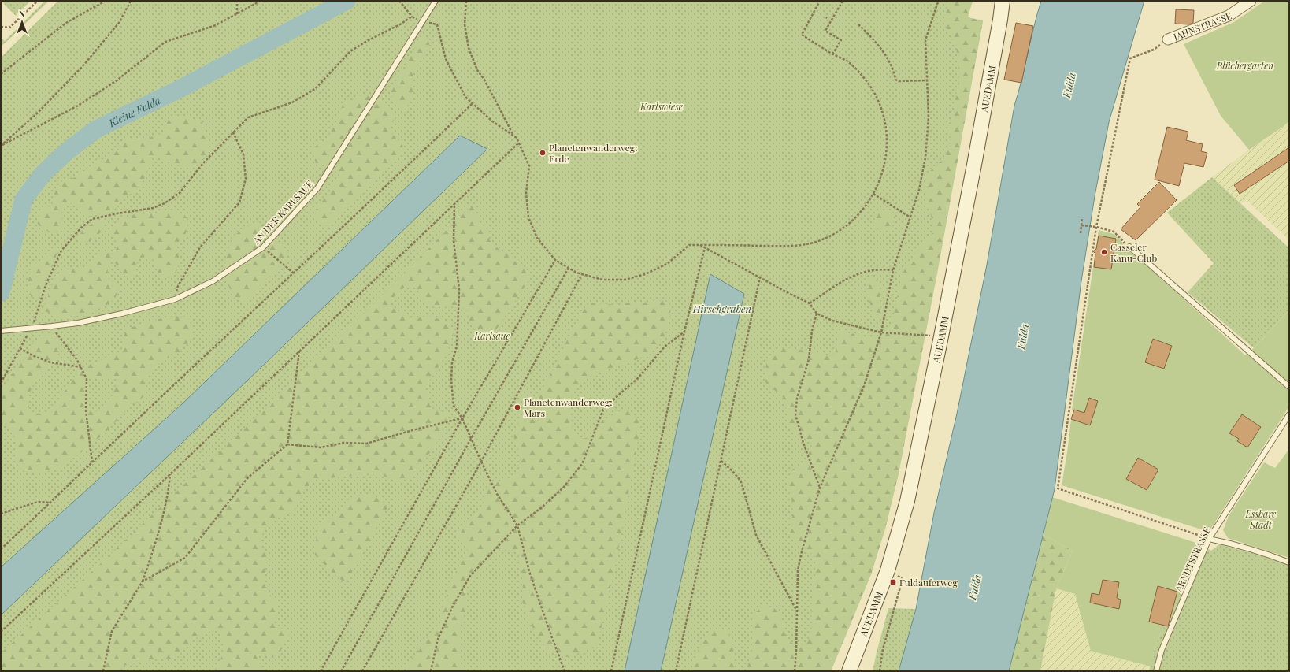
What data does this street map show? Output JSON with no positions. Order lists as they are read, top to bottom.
{
  "streets": {
    "street": ["JAHNSTRASSE", "AUEDAMM"],
    "lane": ["AN DER KARLSAUE", "ARNDTSTRASSE"]
  },
  "water": ["Fulda", "Kleine Fulda", "Hirschgraben"],
  "parks": [
    "Blüchergarten",
    "Karlswiese",
    "Karlsaue",
    "Essbare Stadt"
  ],
  "places": {
    "other": ["Planetenwanderweg: Erde", "Casseler Kanu-Club", "Planetenwanderweg: Mars"],
    "transit": ["Fuldauferweg"]
  },
  "north": "top"
}
